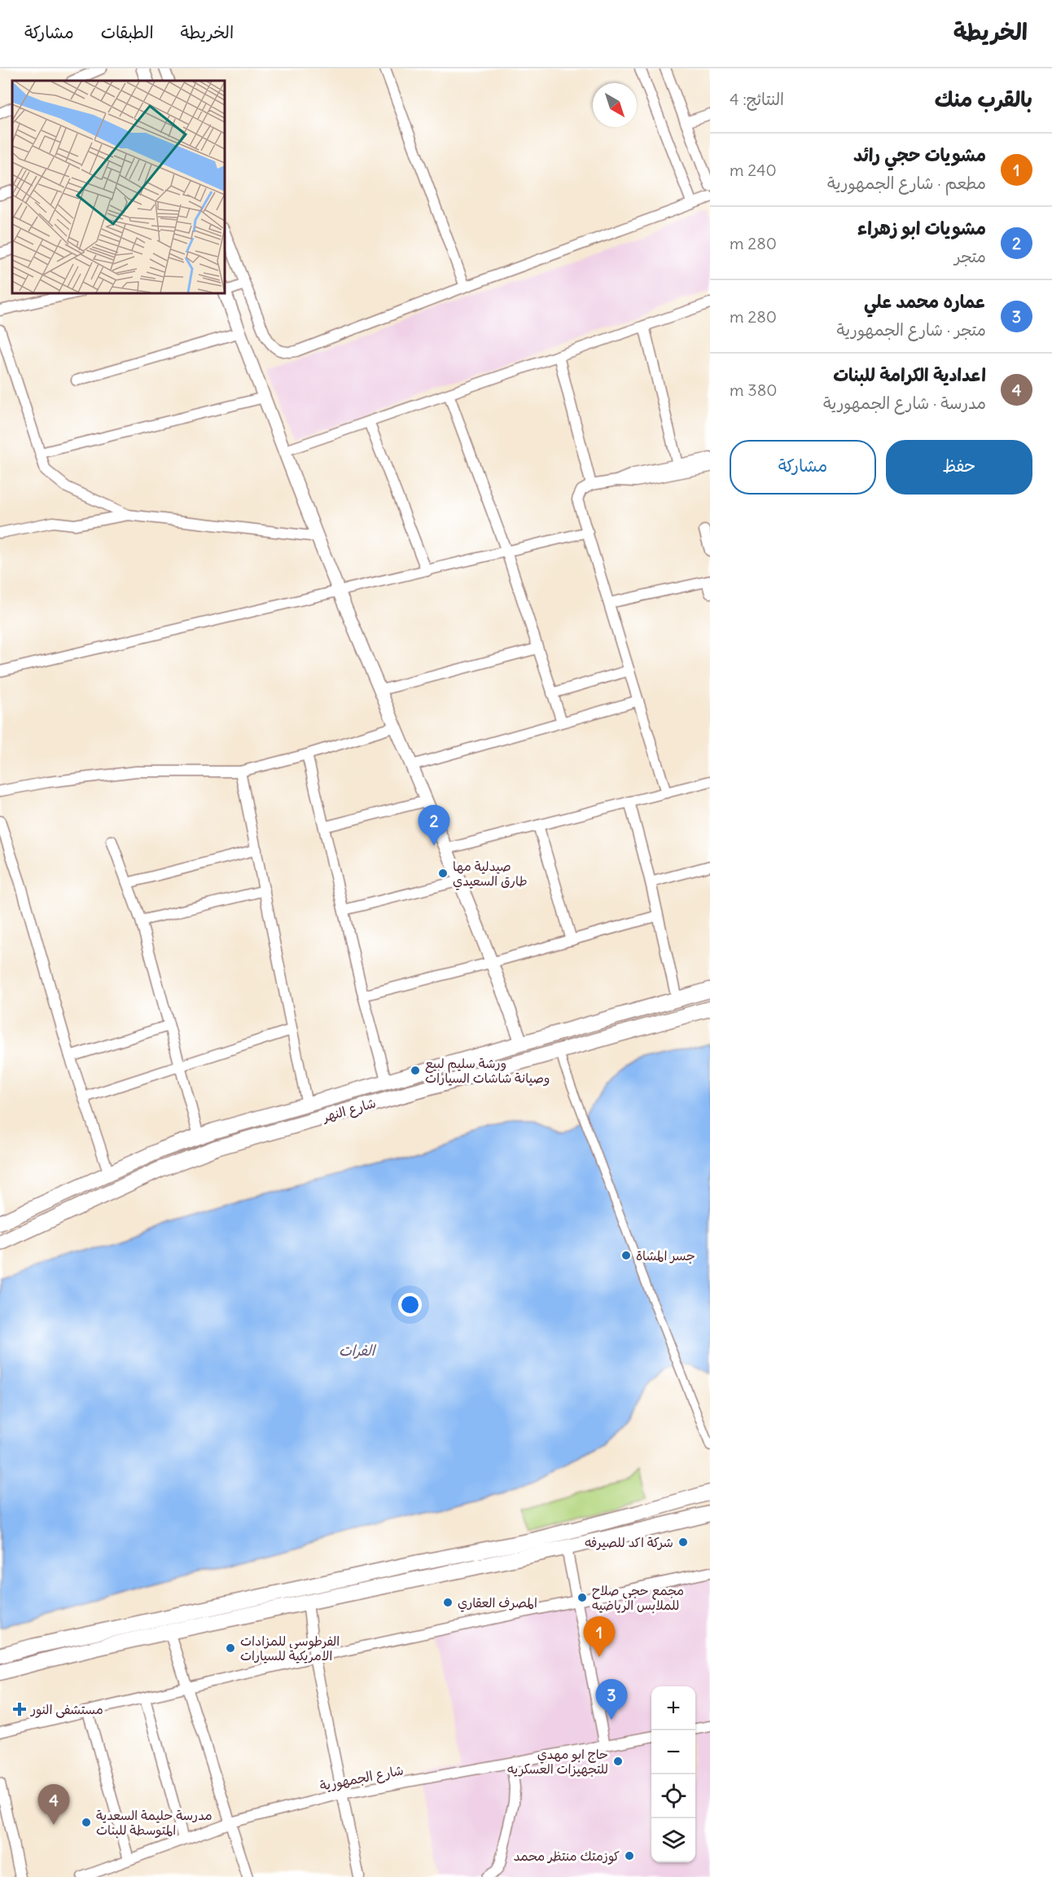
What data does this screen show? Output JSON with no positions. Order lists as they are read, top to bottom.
{
  "streets": {
    "main road": ["شارع النهر"],
    "street": ["شارع الجمهورية"]
  },
  "water": ["الفرات"],
  "places": {
    "other": [
      "صيدلية مها طارق السعيدي",
      "ورشة سليم لبيع وصيانة شاشات السيارات",
      "جسر المشاة",
      "شركة اكد للصيرفه",
      "مجمع حجي صلاح للملابس الرياضيه",
      "المصرف العقاري",
      "الفرطوسي للمزادات الامريكية للسيارات",
      "حاج ابو مهدي للتجهيزات العسكريه",
      "مدرسة حليمة السعدية المتوسطة للبنات",
      "كوزمتك منتظر محمد"
    ],
    "health": ["مستشفى النور"]
  },
  "north": "bottom right",
  "page": {
    "header": "الخريطة",
    "nav": ["الخريطة", "الطبقات", "مشاركة"],
    "heading": ["بالقرب منك", "النتائج: 4"],
    "list": [
      {
        "mark": "1",
        "name": "مشويات حجي رائد",
        "note": "مطعم · شارع الجمهورية",
        "value": "240 m"
      },
      {
        "mark": "2",
        "name": "مشويات ابو زهراء",
        "note": "متجر",
        "value": "280 m"
      },
      {
        "mark": "3",
        "name": "عماره محمد علي",
        "note": "متجر · شارع الجمهورية",
        "value": "280 m"
      },
      {
        "mark": "4",
        "name": "اعدادية الكرامة للبنات",
        "note": "مدرسة · شارع الجمهورية",
        "value": "380 m"
      }
    ],
    "buttons": ["حفظ", "مشاركة"],
    "pins": [
      "2",
      "1",
      "3",
      "4"
    ],
    "map_buttons": ["+", "−"]
  }
}
